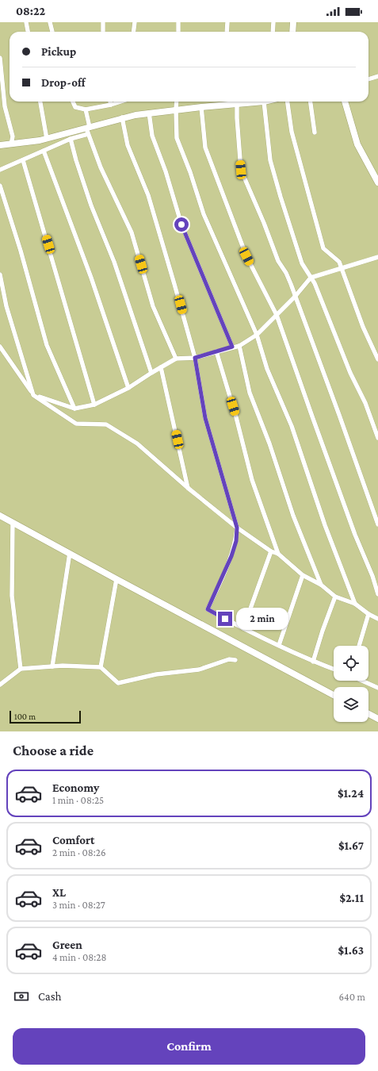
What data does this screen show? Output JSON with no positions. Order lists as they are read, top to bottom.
{
  "scale_bar": "100 m",
  "page": {
    "status": "08:22",
    "banner": ["Pickup", "Drop-off"],
    "bubble": "2 min",
    "scale": "100 m",
    "heading": "Choose a ride",
    "list": [
      {
        "name": "Economy",
        "note": "1 min · 08:25",
        "value": "$1.24"
      },
      {
        "name": "Comfort",
        "note": "2 min · 08:26",
        "value": "$1.67"
      },
      {
        "name": "XL",
        "note": "3 min · 08:27",
        "value": "$2.11"
      },
      {
        "name": "Green",
        "note": "4 min · 08:28",
        "value": "$1.63"
      }
    ],
    "pay": ["Cash", "640 m"],
    "buttons": "Confirm"
  }
}
